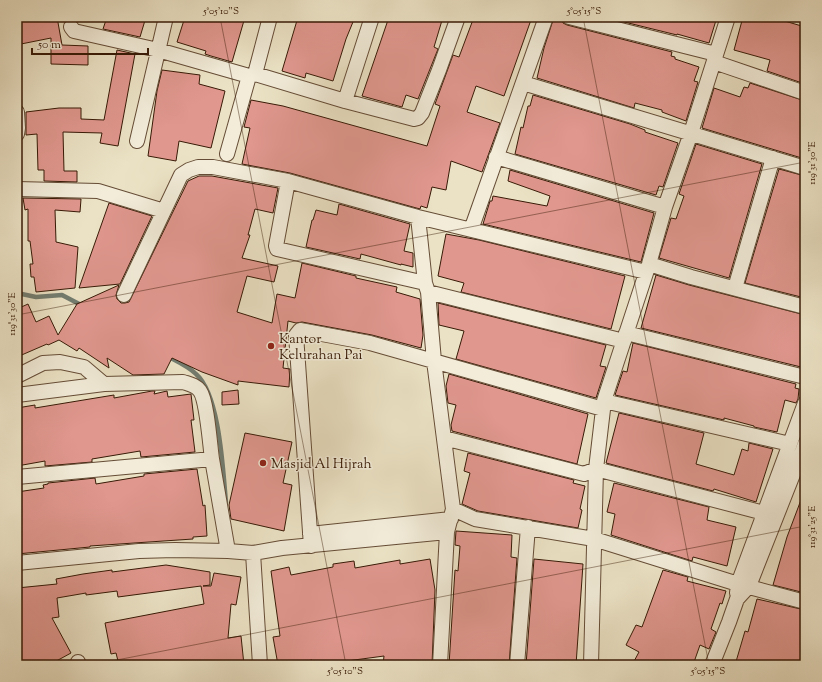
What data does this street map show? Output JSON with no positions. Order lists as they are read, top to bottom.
{
  "places": ["Kantor Kelurahan Pai", "Masjid Al Hijrah"],
  "scale_bar": "50 m",
  "coordinates": [
    "5°05'10\"S",
    "5°05'15\"S",
    "119°31'30\"E",
    "119°31'25\"E"
  ]
}
